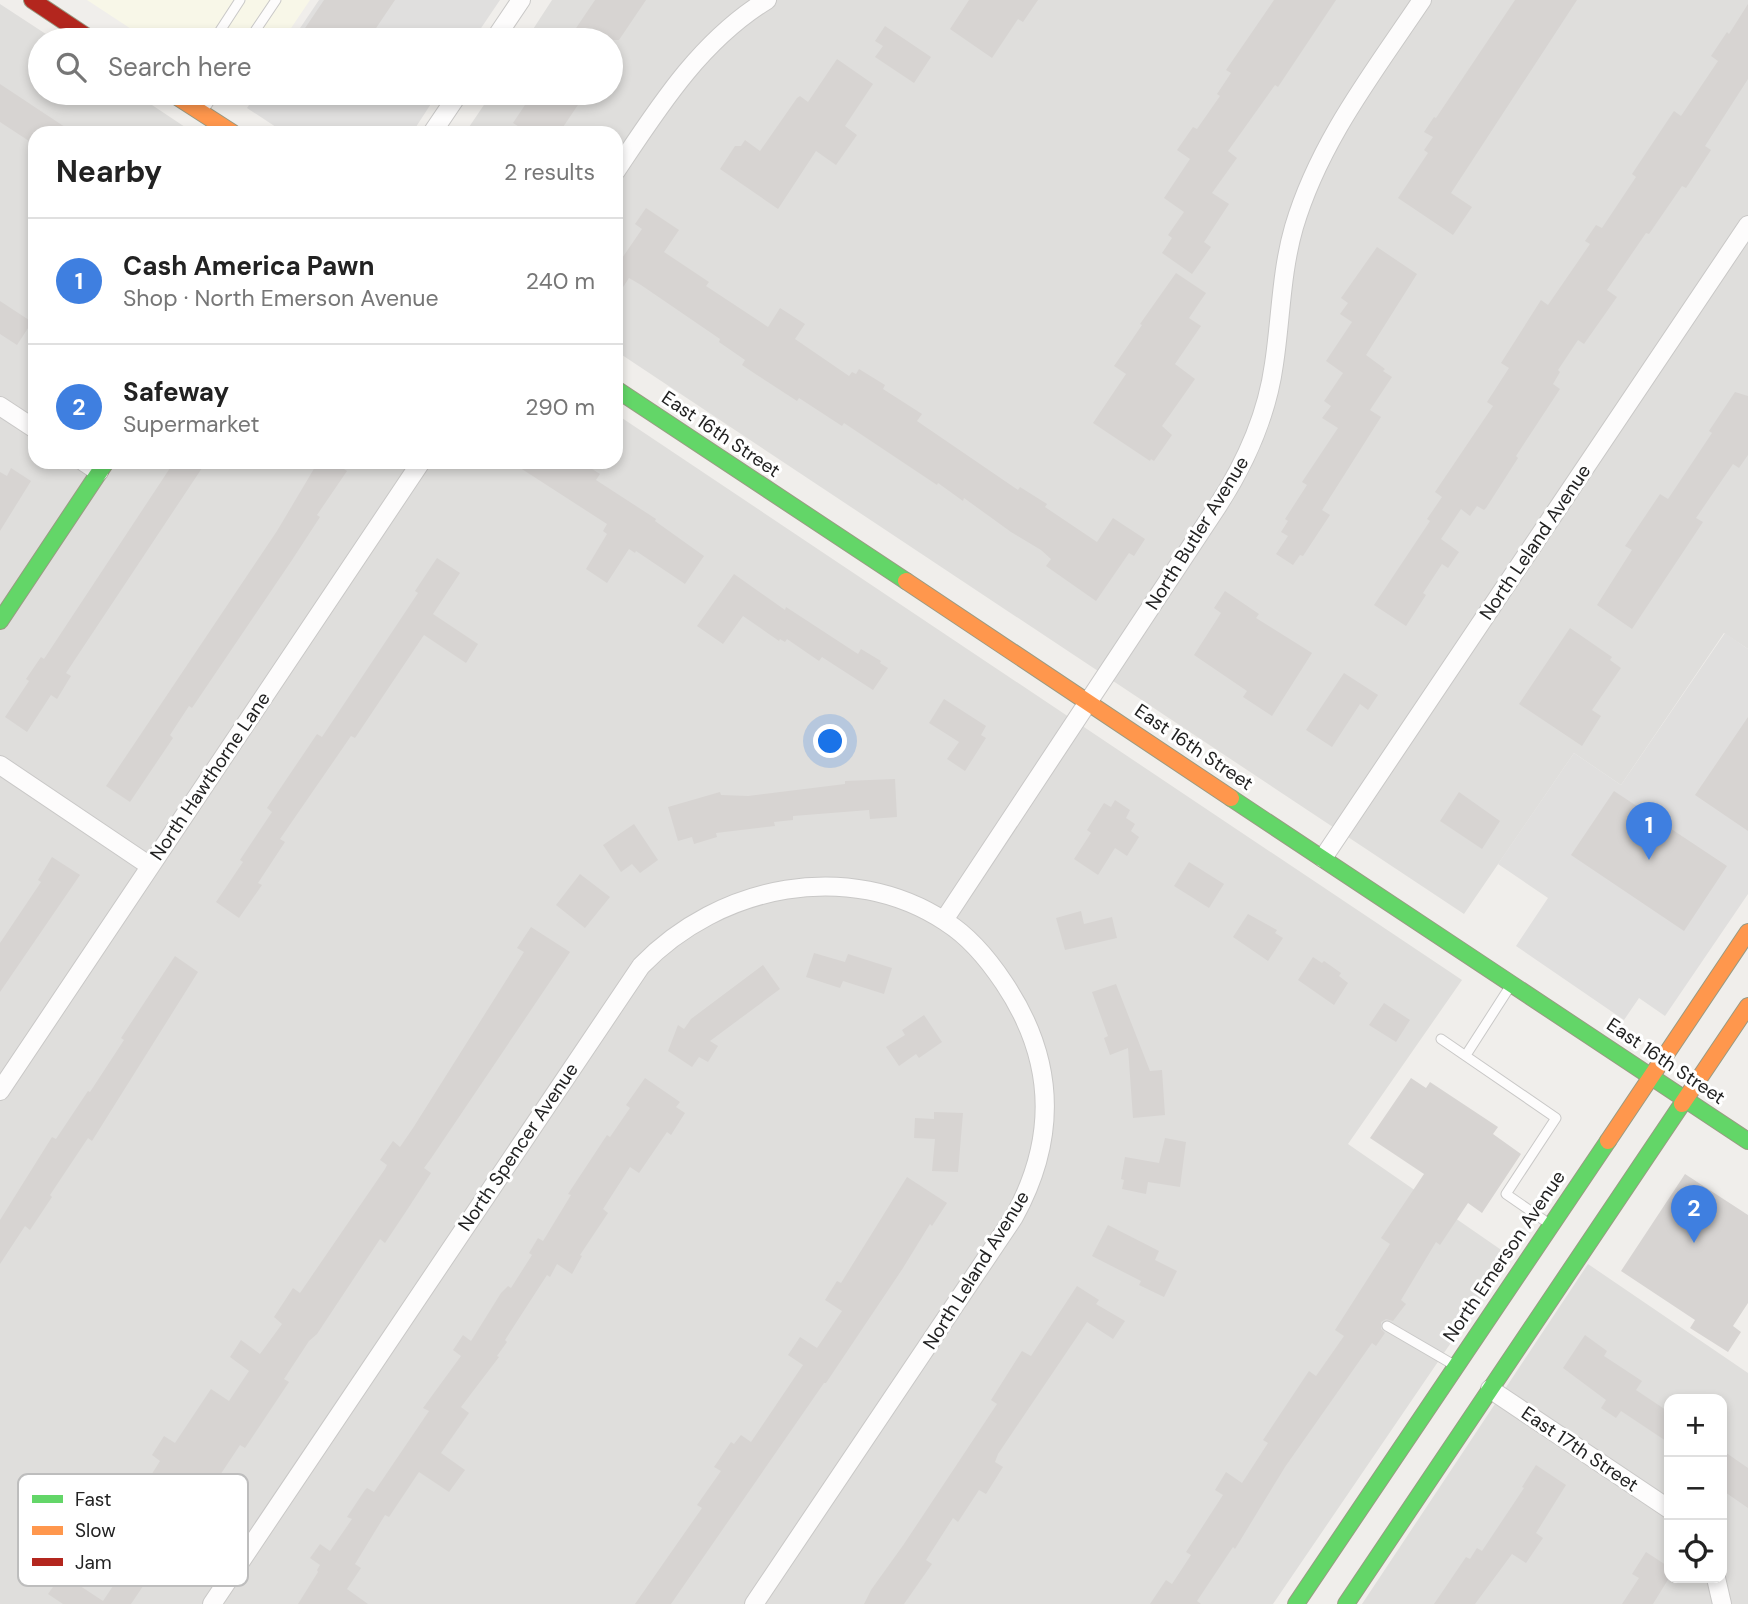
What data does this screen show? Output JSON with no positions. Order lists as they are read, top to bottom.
{
  "streets": {
    "main road": ["East 16th Street", "North Emerson Avenue"],
    "street": [
      "North Butler Avenue",
      "North Leland Avenue",
      "North Hawthorne Lane",
      "North Spencer Avenue",
      "East 17th Street"
    ]
  },
  "crossings": [
    ["East 16th Street", "North Butler Avenue"],
    ["East 16th Street", "North Leland Avenue"],
    ["East 16th Street", "North Emerson Avenue"],
    ["North Butler Avenue", "North Leland Avenue"],
    ["North Butler Avenue", "North Spencer Avenue"],
    ["North Leland Avenue", "North Spencer Avenue"]
  ],
  "legend": ["Fast", "Slow", "Jam"],
  "page": {
    "search": "Search here",
    "heading": ["Nearby", "2 results"],
    "list": [
      {
        "mark": "1",
        "name": "Cash America Pawn",
        "note": "Shop · North Emerson Avenue",
        "value": "240 m"
      },
      {
        "mark": "2",
        "name": "Safeway",
        "note": "Supermarket",
        "value": "290 m"
      }
    ],
    "pins": ["1", "2"],
    "map_buttons": ["+", "−"]
  }
}
